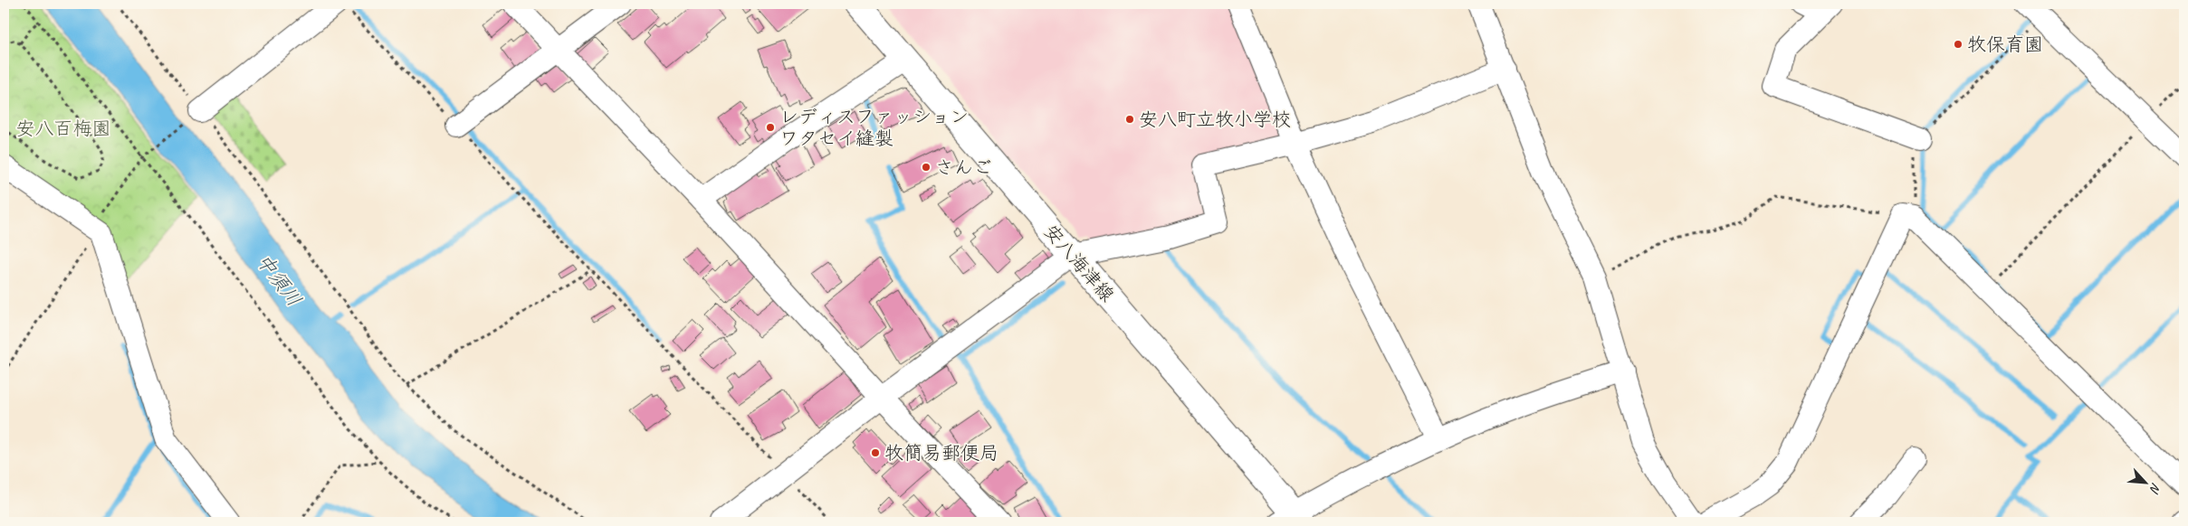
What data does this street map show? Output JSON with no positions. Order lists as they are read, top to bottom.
{
  "streets": {
    "main road": ["安八海津線"]
  },
  "water": ["中須川"],
  "parks": ["安八百梅園"],
  "places": [
    "牧保育園",
    "安八町立牧小学校",
    "レディスファッション ワタセイ縫製",
    "さんご",
    "牧簡易郵便局"
  ],
  "north": "bottom right"
}
